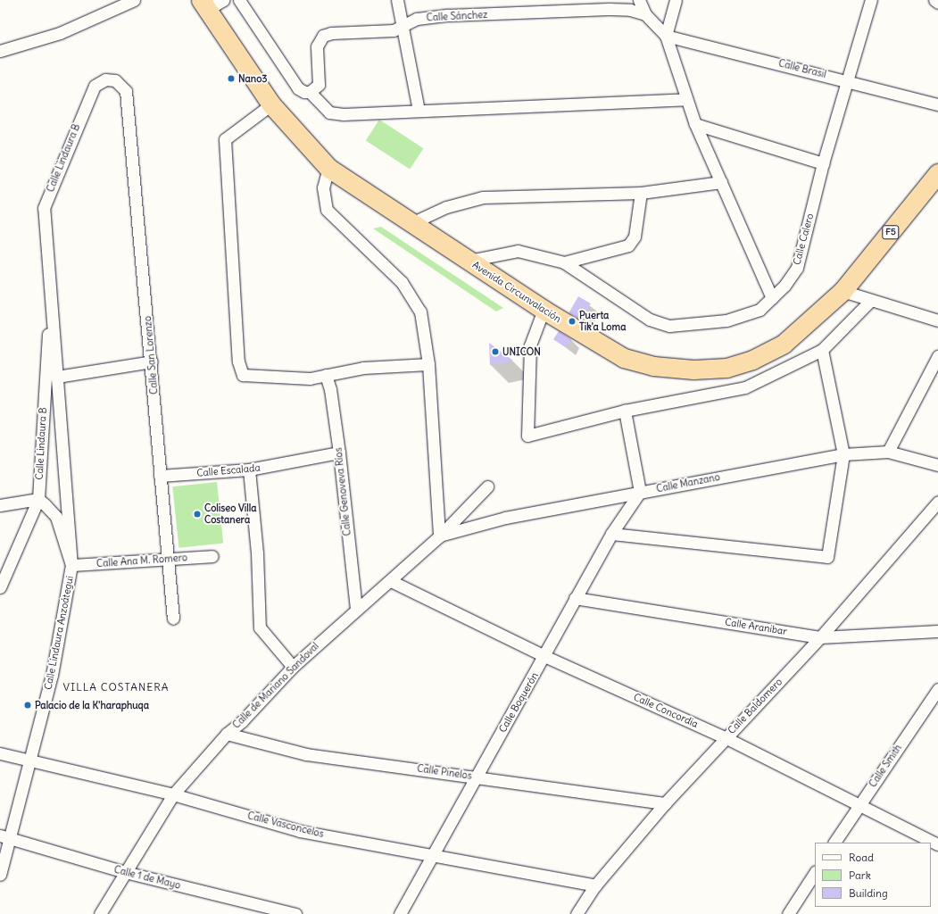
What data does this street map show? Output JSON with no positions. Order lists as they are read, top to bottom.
{
  "streets": {
    "highway": ["F5", "Avenida Circunvalación"],
    "street": [
      "Calle Sánchez",
      "Calle Brasil",
      "Calle Lindaura B",
      "Calle Calero",
      "Calle San Lorenzo",
      "Calle Escalada",
      "Calle Manzano",
      "Calle Genoveva Ríos",
      "Calle Ana M. Romero",
      "Calle Aranibar",
      "Calle Lindaura Anzoátegui",
      "Calle de Mariano Sandoval",
      "Calle Boquerón",
      "Calle Baldomero",
      "Calle Concordia",
      "Calle Smith",
      "Calle Pinelos",
      "Calle Vasconcelos",
      "Calle 1 de Mayo"
    ]
  },
  "crossings": [
    ["Calle Brasil", "Calle Calero"],
    ["Calle Lindaura B", "Calle San Lorenzo"],
    ["Calle Lindaura B", "Calle Ana M. Romero"],
    ["Calle Lindaura B", "Calle Lindaura Anzoátegui"],
    ["Calle Calero", "Avenida Circunvalación"],
    ["Calle San Lorenzo", "Calle Escalada"],
    ["Calle San Lorenzo", "Calle Ana M. Romero"],
    ["Calle Escalada", "Calle Genoveva Ríos"],
    ["Calle Manzano", "Calle de Mariano Sandoval"],
    ["Calle Manzano", "Calle Boquerón"],
    ["Calle Genoveva Ríos", "Calle de Mariano Sandoval"],
    ["Calle Ana M. Romero", "Calle Lindaura Anzoátegui"],
    ["Calle Aranibar", "Calle Boquerón"],
    ["Calle Aranibar", "Calle Baldomero"],
    ["Calle Lindaura Anzoátegui", "Calle Vasconcelos"],
    ["Calle Lindaura Anzoátegui", "Calle 1 de Mayo"],
    ["Calle de Mariano Sandoval", "Calle Concordia"],
    ["Calle de Mariano Sandoval", "Calle Pinelos"],
    ["Calle de Mariano Sandoval", "Calle Vasconcelos"],
    ["Calle de Mariano Sandoval", "Calle 1 de Mayo"],
    ["Calle Boquerón", "Calle Concordia"],
    ["Calle Boquerón", "Calle Pinelos"],
    ["Calle Boquerón", "Calle Vasconcelos"],
    ["Calle Baldomero", "Calle Concordia"],
    ["Calle Baldomero", "Calle Pinelos"],
    ["Calle Baldomero", "Calle Vasconcelos"],
    ["Calle Concordia", "Calle Smith"]
  ],
  "districts": ["VILLA COSTANERA"],
  "places": [
    "Nano3",
    "Puerta Tik'a Loma",
    "UNICON",
    "Coliseo Villa Costanera",
    "Palacio de la K'haraphuqa"
  ],
  "legend": ["Road", "Park", "Building"]
}
